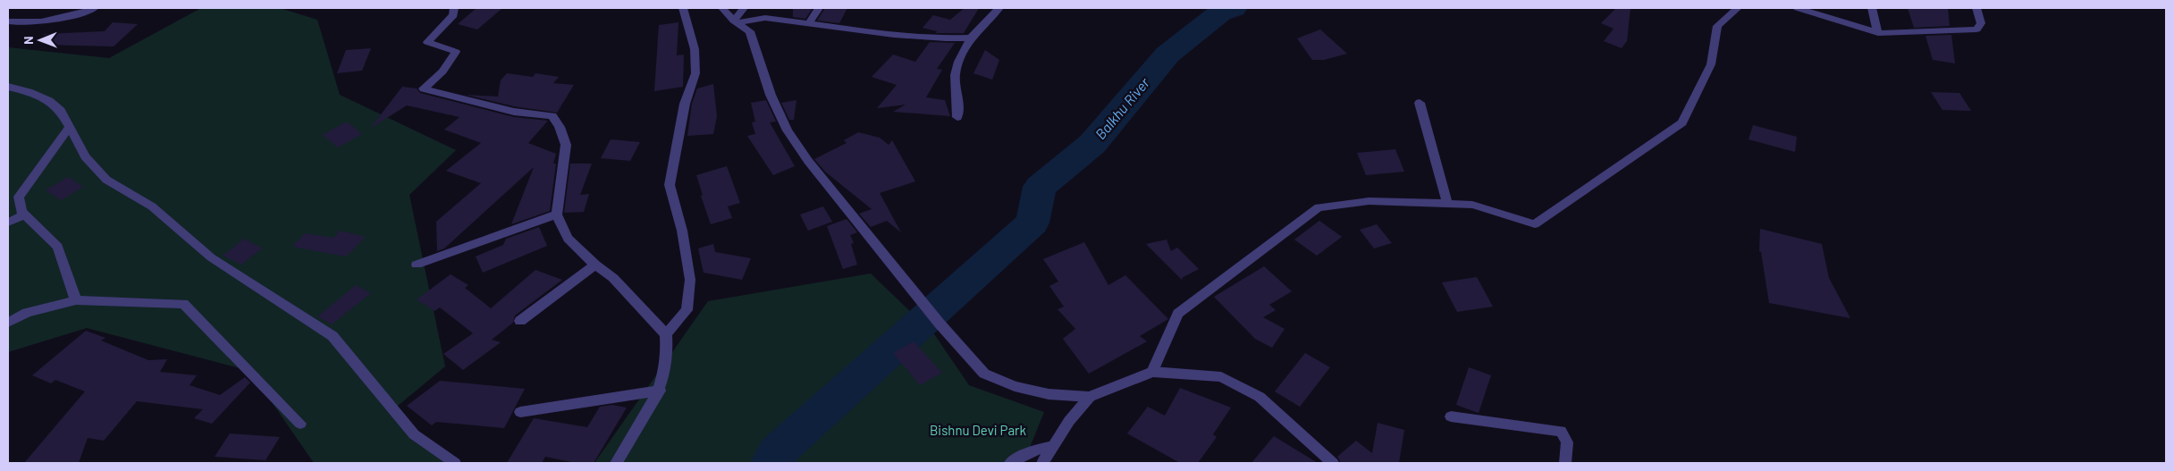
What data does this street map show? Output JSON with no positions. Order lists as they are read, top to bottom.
{
  "water": ["Balkhu River"],
  "parks": ["Bishnu Devi Park"],
  "north": "left"
}
